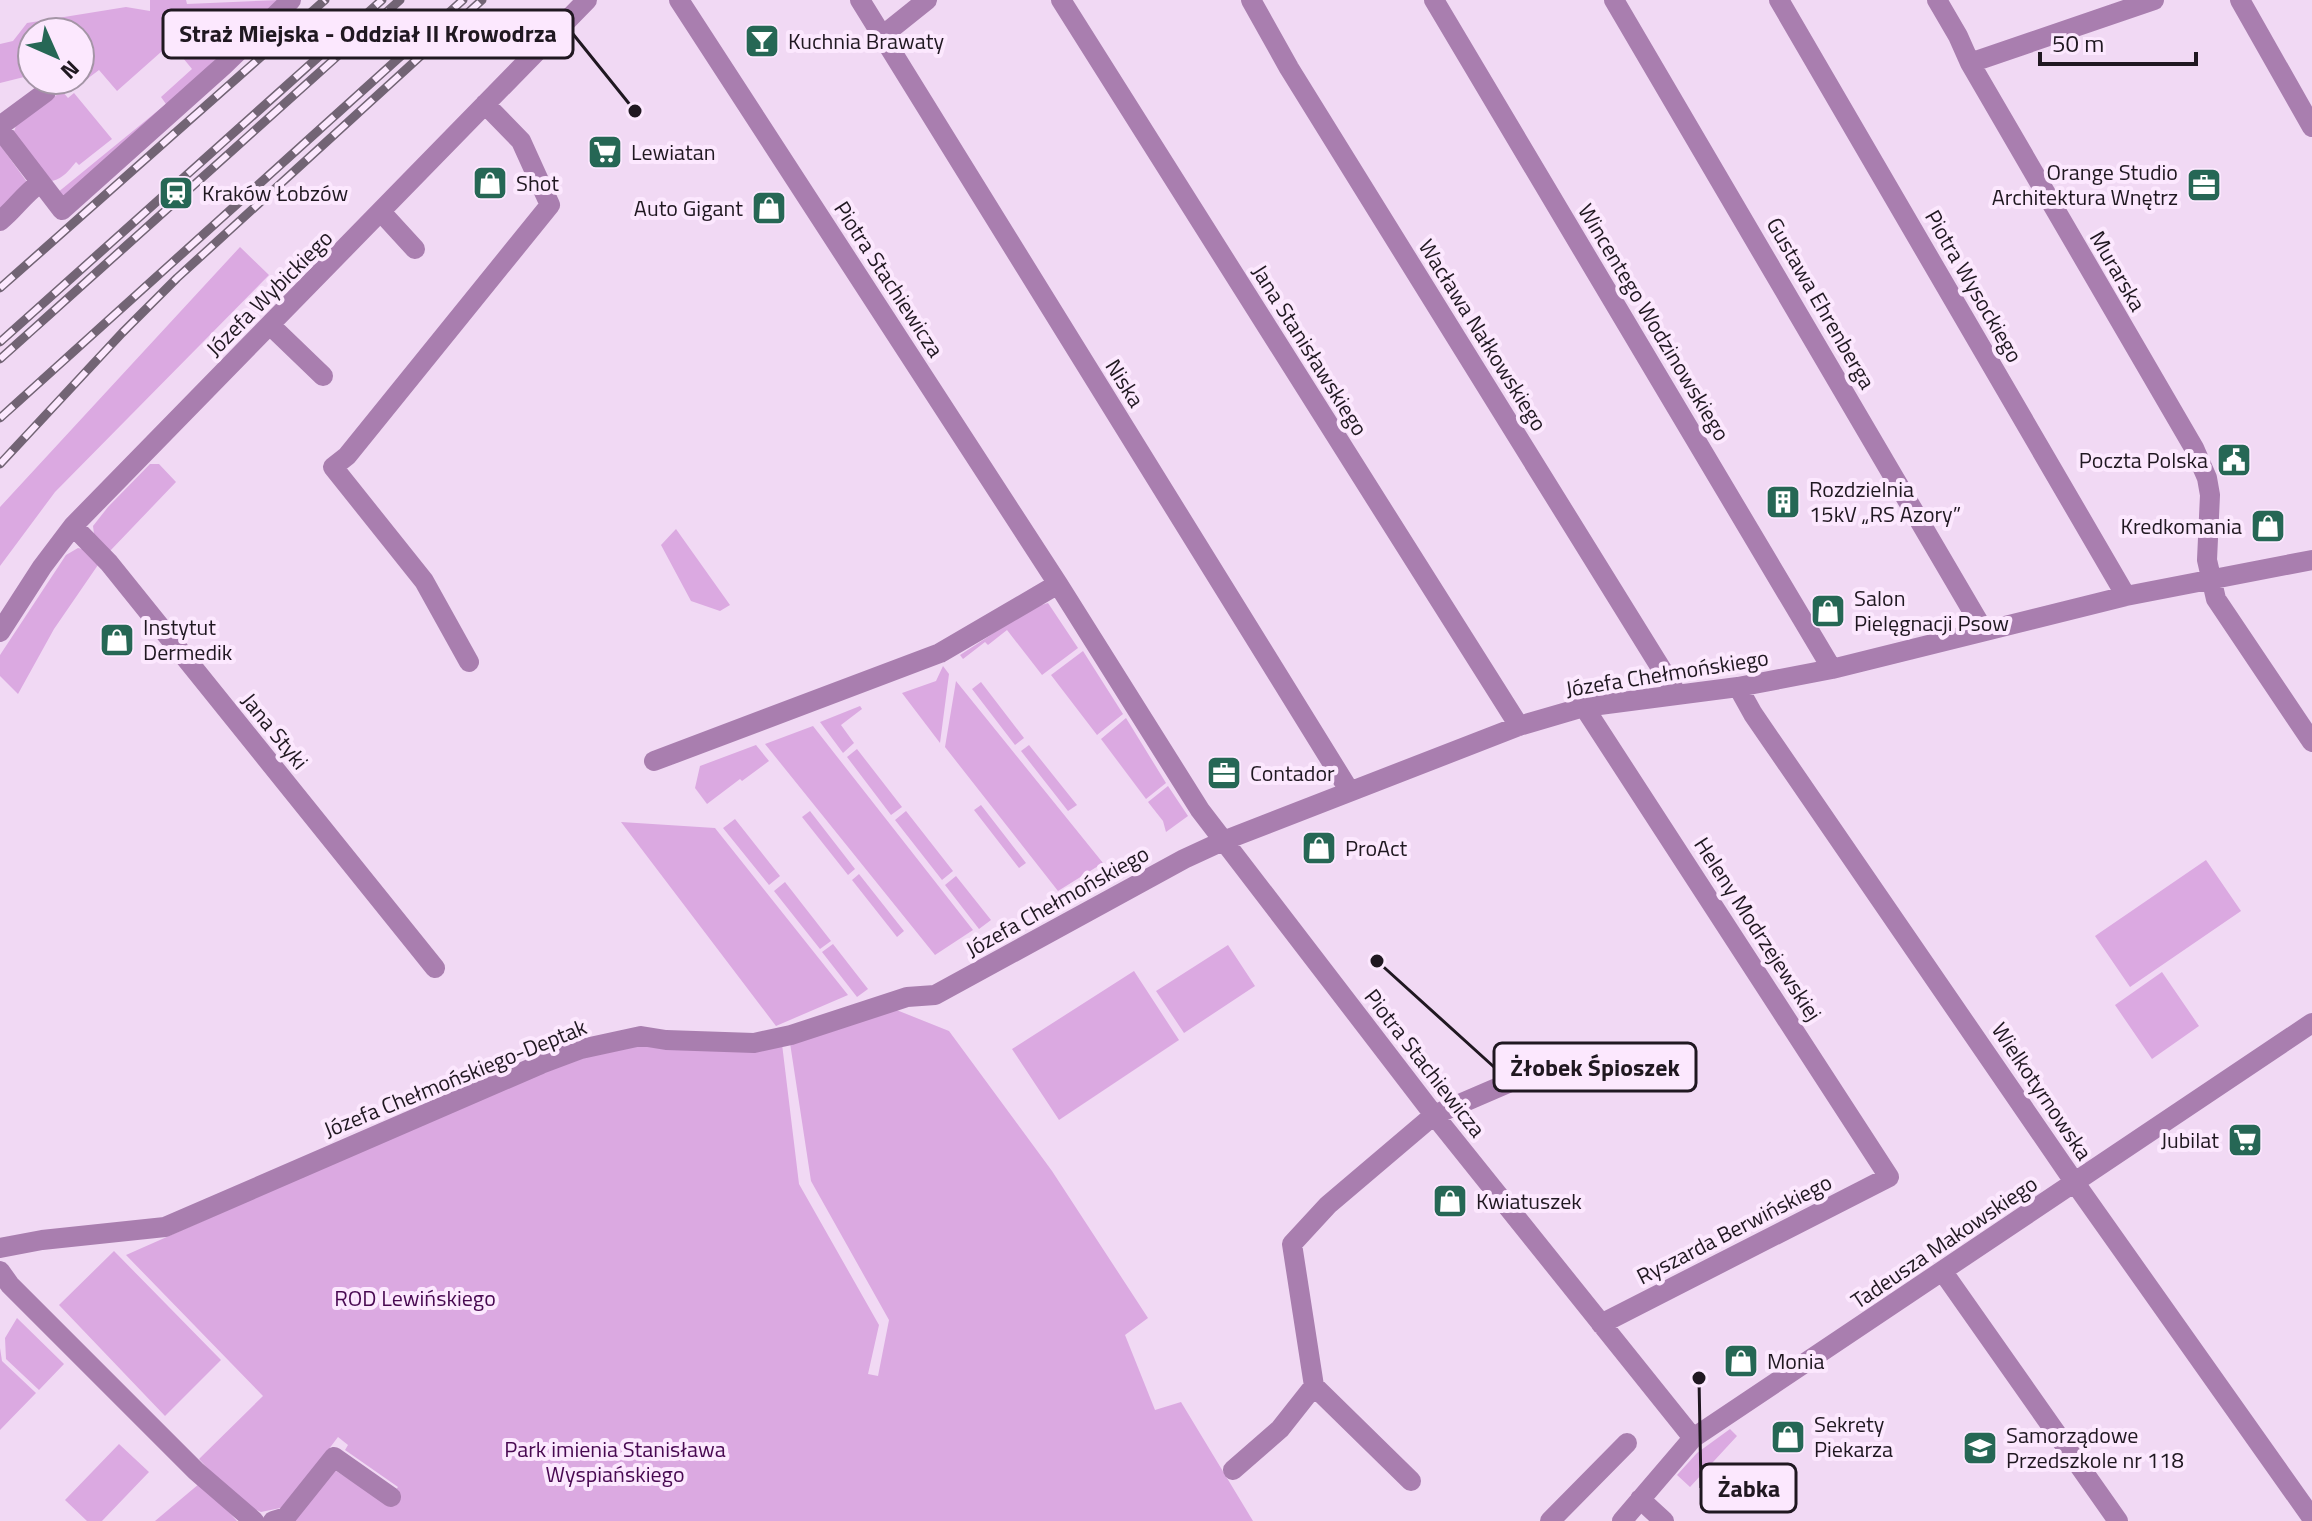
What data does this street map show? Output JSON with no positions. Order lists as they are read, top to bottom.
{
  "streets": {
    "street": [
      "Murarska",
      "Piotra Stachiewicza",
      "Piotra Wysockiego",
      "Józefa Wybickiego",
      "Gustawa Ehrenberga",
      "Wincentego Wodzinowskiego",
      "Wacława Nałkowskiego",
      "Jana Stanisławskiego",
      "Niska",
      "Józefa Chełmońskiego",
      "Jana Styki",
      "Heleny Modrzejewskiej",
      "Józefa Chełmońskiego-Deptak",
      "Wielkotyrnowska",
      "Ryszarda Berwińskiego",
      "Tadeusza Makowskiego"
    ]
  },
  "crossings": [
    ["Murarska", "Józefa Chełmońskiego"],
    ["Piotra Stachiewicza", "Józefa Chełmońskiego"],
    ["Piotra Stachiewicza", "Ryszarda Berwińskiego"],
    ["Piotra Stachiewicza", "Tadeusza Makowskiego"],
    ["Piotra Wysockiego", "Józefa Chełmońskiego"],
    ["Józefa Wybickiego", "Jana Styki"],
    ["Gustawa Ehrenberga", "Józefa Chełmońskiego"],
    ["Wincentego Wodzinowskiego", "Józefa Chełmońskiego"],
    ["Wacława Nałkowskiego", "Józefa Chełmońskiego"],
    ["Jana Stanisławskiego", "Józefa Chełmońskiego"],
    ["Niska", "Józefa Chełmońskiego"],
    ["Józefa Chełmońskiego", "Heleny Modrzejewskiej"],
    ["Józefa Chełmońskiego", "Józefa Chełmońskiego-Deptak"],
    ["Józefa Chełmońskiego", "Wielkotyrnowska"],
    ["Heleny Modrzejewskiej", "Ryszarda Berwińskiego"],
    ["Wielkotyrnowska", "Tadeusza Makowskiego"]
  ],
  "parks": ["ROD Lewińskiego", "Park imienia Stanisława Wyspiańskiego"],
  "places": {
    "bar": ["Kuchnia Brawaty"],
    "other": ["Straż Miejska - Oddział II Krowodrza", "Żłobek Śpioszek", "Żabka"],
    "supermarket": ["Lewiatan", "Jubilat"],
    "shop": [
      "Shot",
      "Auto Gigant",
      "Kredkomania",
      "Salon Pielęgnacji Psow",
      "Instytut Dermedik",
      "ProAct",
      "Kwiatuszek",
      "Monia",
      "Sekrety Piekarza"
    ],
    "office": ["Orange Studio Architektura Wnętrz", "Contador"],
    "station": ["Kraków Łobzów"],
    "public building": ["Poczta Polska"],
    "building": ["Rozdzielnia 15kV „RS Azory”"],
    "school or university": ["Samorządowe Przedszkole nr 118"]
  },
  "scale_bar": "50 m",
  "north": "bottom right"
}
